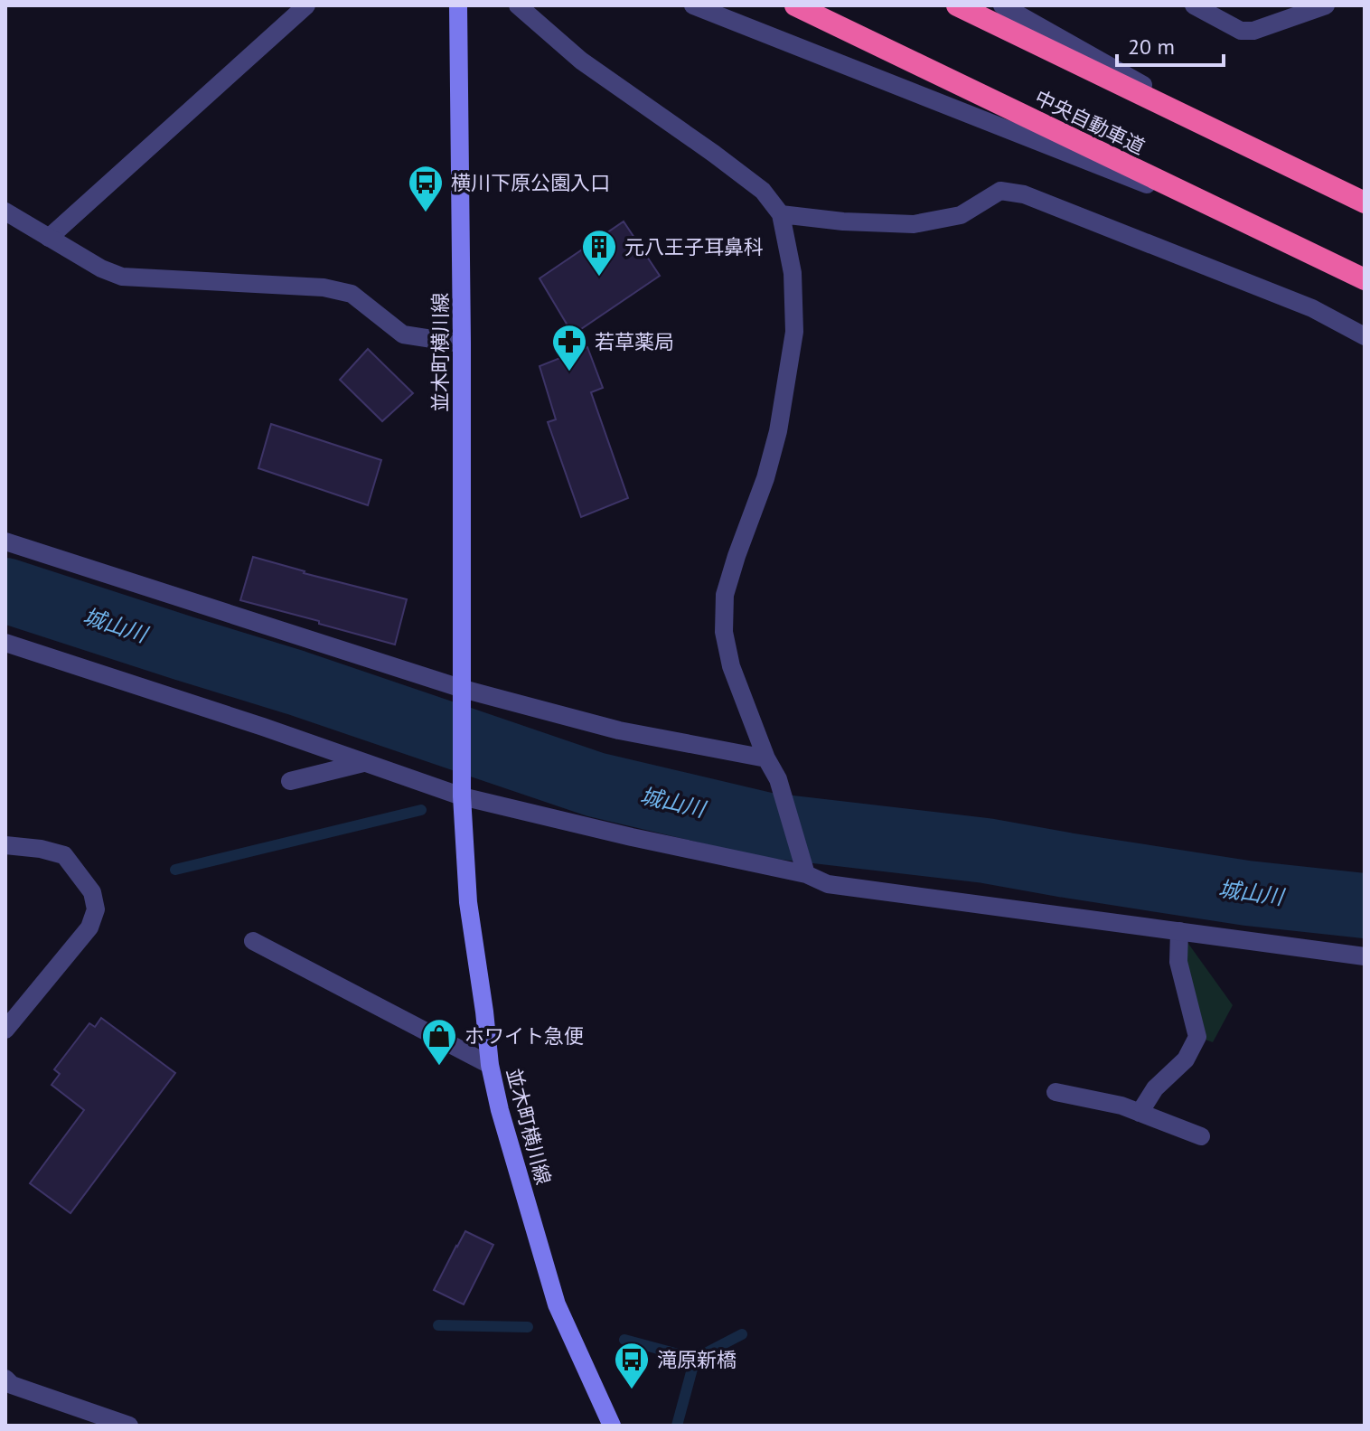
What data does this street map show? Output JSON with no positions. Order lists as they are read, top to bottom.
{
  "streets": {
    "highway": ["中央自動車道"],
    "street": ["並木町横川線"]
  },
  "water": ["城山川"],
  "places": {
    "bus stop": ["横川下原公園入口", "滝原新橋"],
    "building": ["元八王子耳鼻科"],
    "pharmacy": ["若草薬局"],
    "shop": ["ホワイト急便"]
  },
  "scale_bar": "20 m"
}
